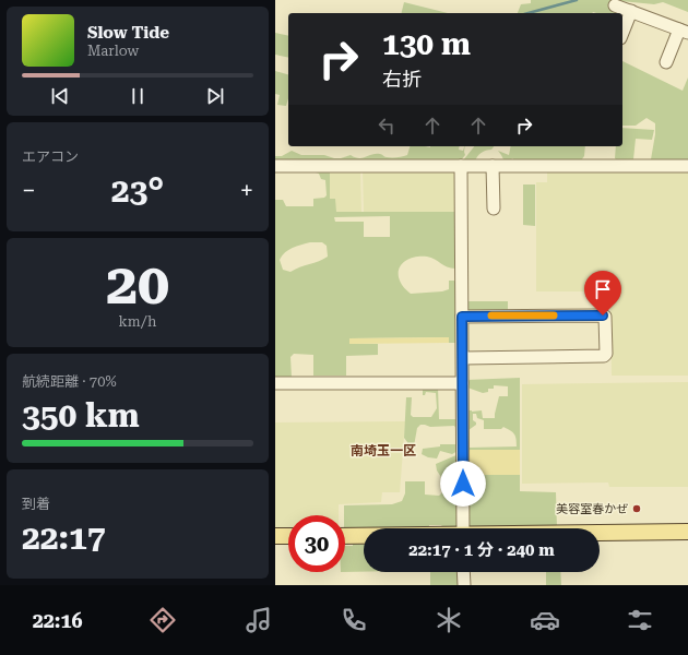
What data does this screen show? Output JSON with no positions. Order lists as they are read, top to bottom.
{
  "districts": ["南埼玉一区"],
  "places": ["美容室春かぜ"],
  "page": {
    "turn": ["130 m", "右折"],
    "song": ["Slow Tide", "Marlow"],
    "tile": [
      "エアコン",
      ["20", "km/h"],
      ["航続距離 · 70%", "350 km"],
      ["到着", "22:17"]
    ],
    "heat": ["−", "23°", "+"],
    "limit": "30",
    "trip": "22:17 · 1 分 · 240 m",
    "tabs": "22:16"
  }
}
